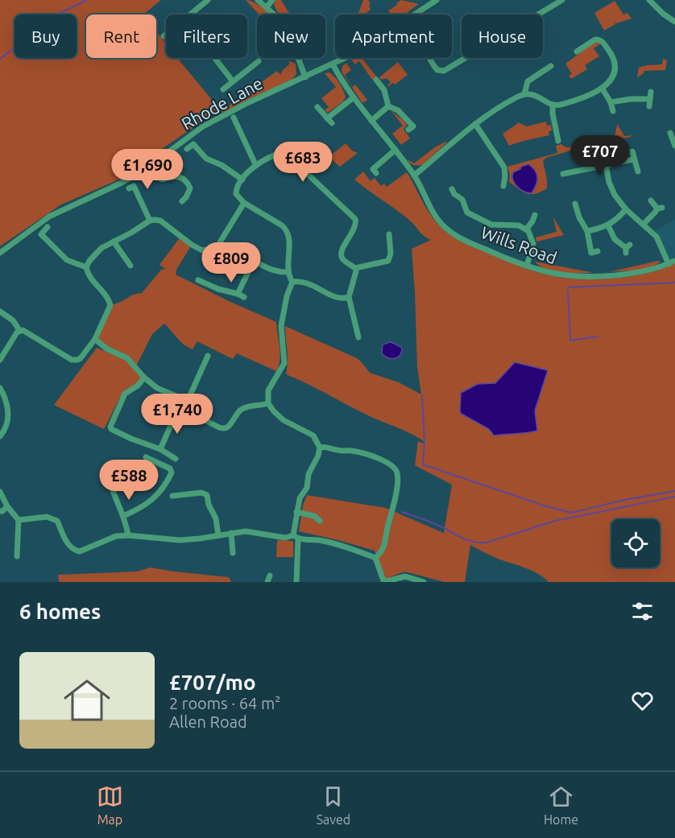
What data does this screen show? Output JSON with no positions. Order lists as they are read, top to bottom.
{
  "streets": {
    "street": ["Rhode Lane", "Wills Road"]
  },
  "crossings": [
    ["Rhode Lane", "Wills Road"]
  ],
  "page": {
    "chip": [
      "Buy",
      "Rent",
      "Filters",
      "New",
      "Apartment",
      "House"
    ],
    "price": [
      "£707",
      "£683",
      "£1,690",
      "£809",
      "£1,740",
      "£588"
    ],
    "heading": "6 homes",
    "list": [
      {
        "name": "£707/mo",
        "note": "2 rooms · 64 m² · Allen Road"
      }
    ],
    "tabs": ["Map", "Saved", "Home"]
  }
}
